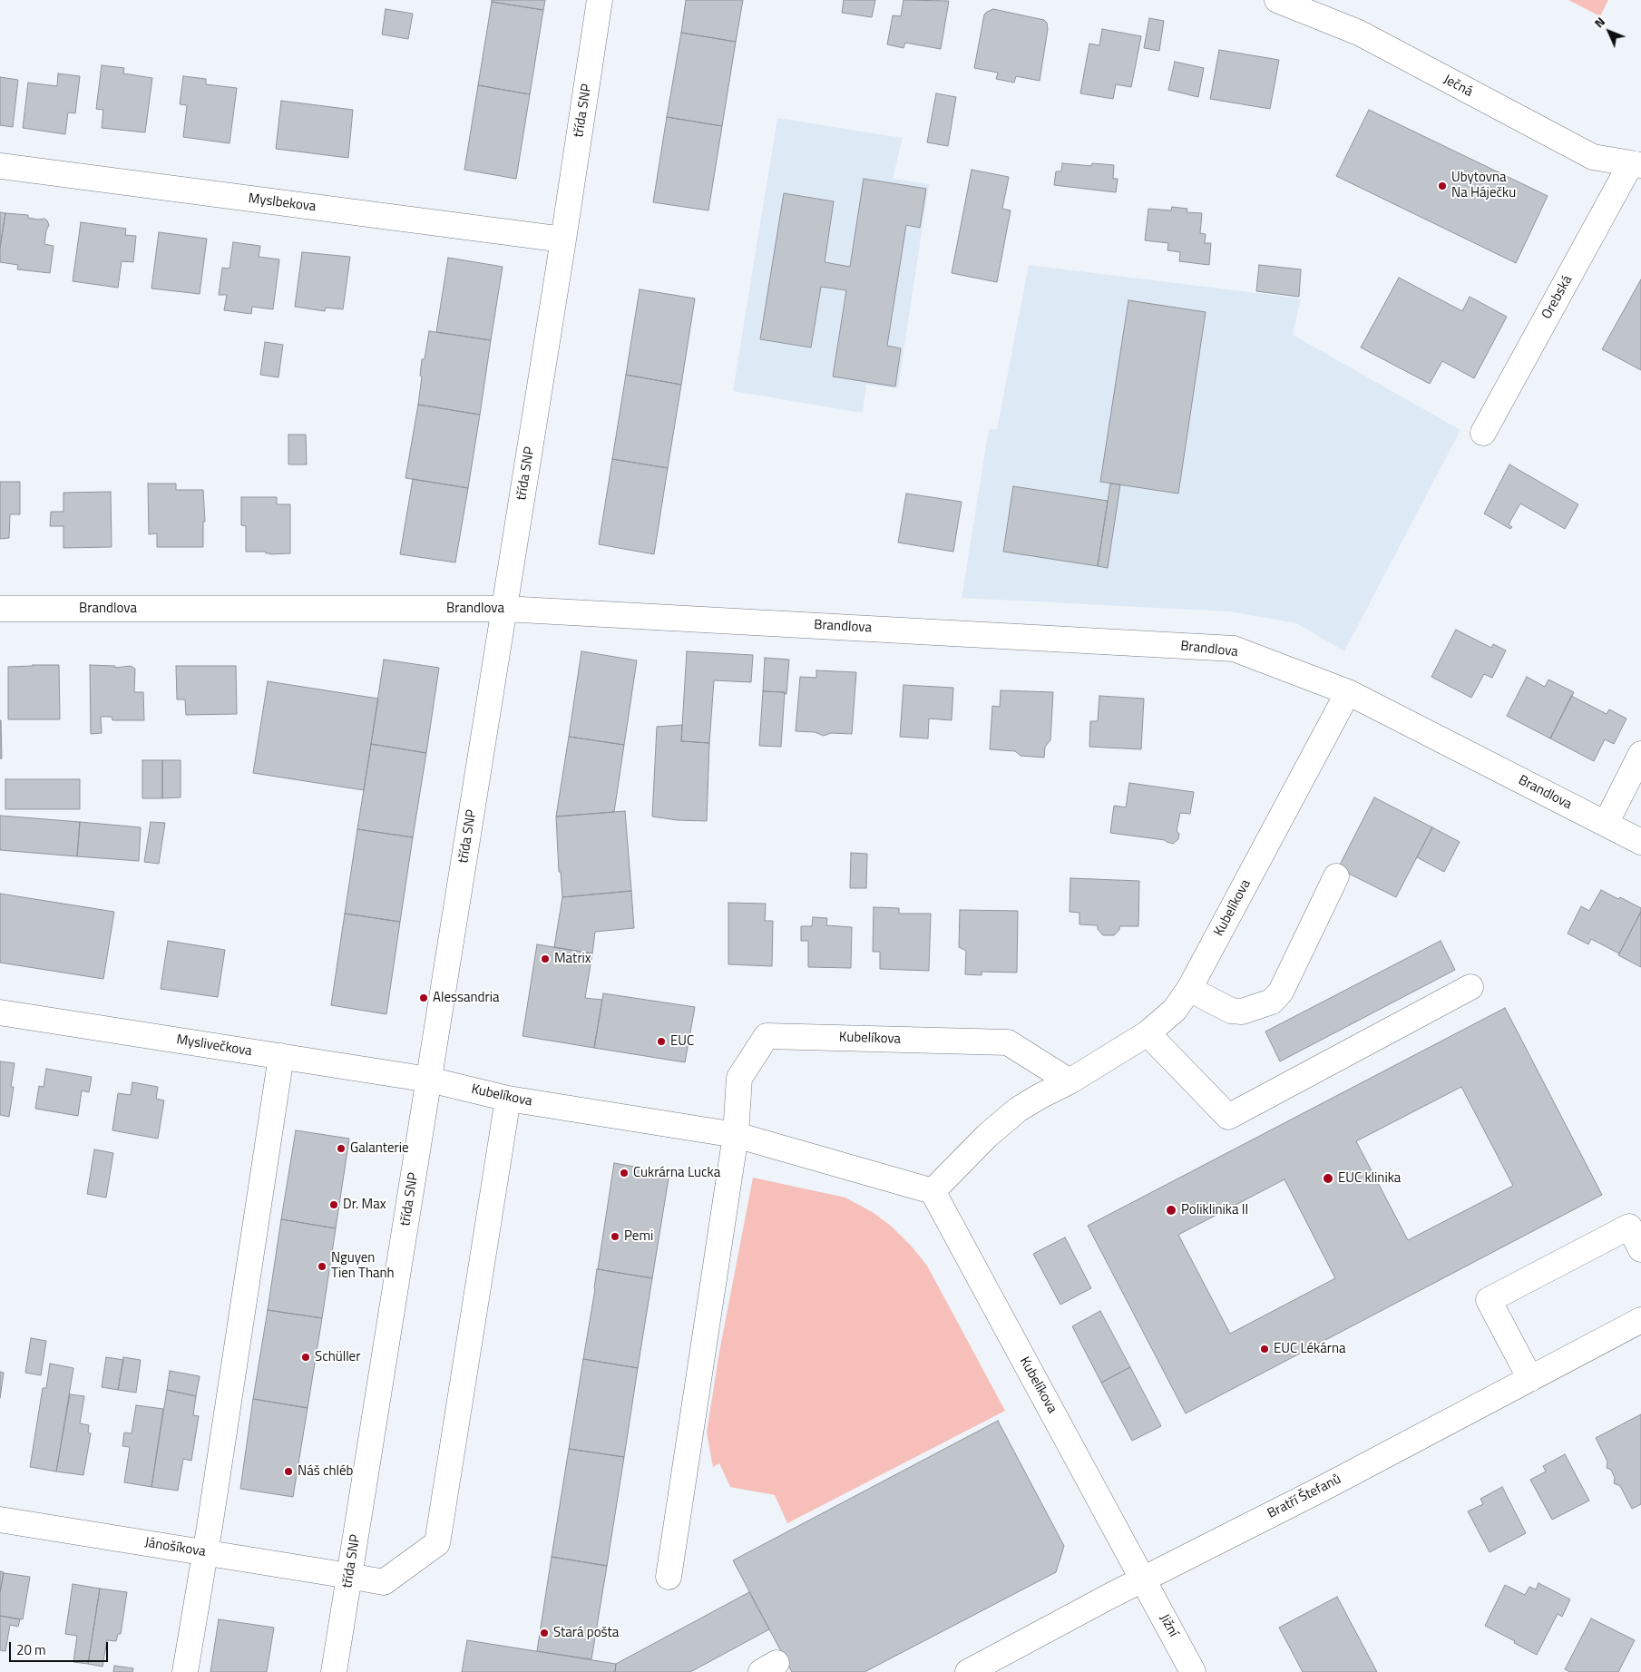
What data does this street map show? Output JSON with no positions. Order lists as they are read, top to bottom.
{
  "streets": {
    "street": [
      "Ječná",
      "třída SNP",
      "Myslbekova",
      "Orebská",
      "Brandlova",
      "Kubelíkova",
      "Myslivečkova",
      "Bratří Štefanů",
      "Jánošíkova",
      "Jižní"
    ]
  },
  "crossings": [
    ["Ječná", "Orebská"],
    ["třída SNP", "Myslbekova"],
    ["třída SNP", "Brandlova"],
    ["třída SNP", "Kubelíkova"],
    ["třída SNP", "Myslivečkova"],
    ["třída SNP", "Jánošíkova"],
    ["Brandlova", "Kubelíkova"],
    ["Kubelíkova", "Myslivečkova"],
    ["Kubelíkova", "Bratří Štefanů"],
    ["Kubelíkova", "Jánošíkova"],
    ["Kubelíkova", "Jižní"],
    ["Bratří Štefanů", "Jižní"]
  ],
  "places": [
    "Ubytovna Na Háječku",
    "Matrix",
    "Alessandria",
    "EUC",
    "Galanterie",
    "Cukrárna Lucka",
    "EUC klinika",
    "Dr. Max",
    "Poliklinika II",
    "Pemi",
    "Nguyen Tien Thanh",
    "EUC Lékárna",
    "Schüller",
    "Náš chléb",
    "Stará pošta"
  ],
  "scale_bar": "20 m",
  "north": "top left"
}
